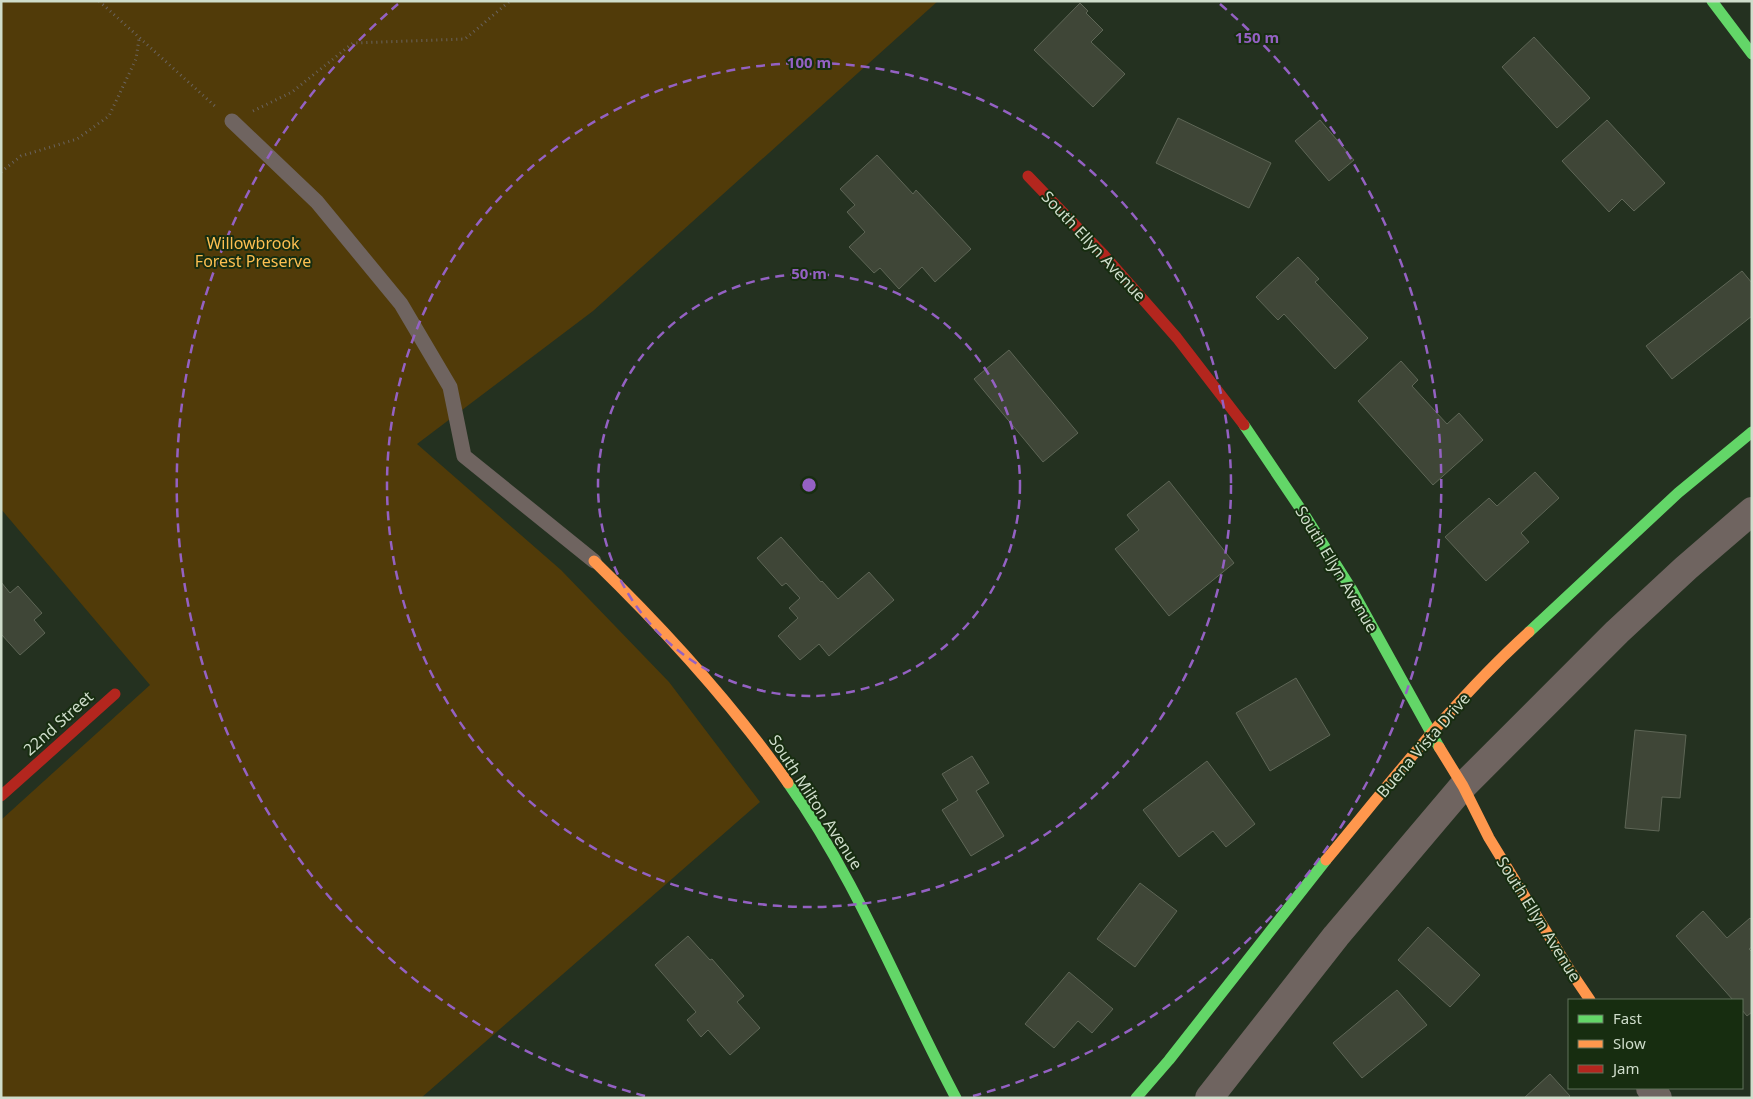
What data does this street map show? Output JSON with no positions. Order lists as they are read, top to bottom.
{
  "streets": {
    "street": [
      "South Ellyn Avenue",
      "22nd Street",
      "Buena Vista Drive",
      "South Milton Avenue"
    ]
  },
  "crossings": [
    ["South Ellyn Avenue", "Buena Vista Drive"]
  ],
  "parks": ["Willowbrook Forest Preserve"],
  "legend": ["Fast", "Slow", "Jam"],
  "rings": ["150 m", "100 m", "50 m"]
}
